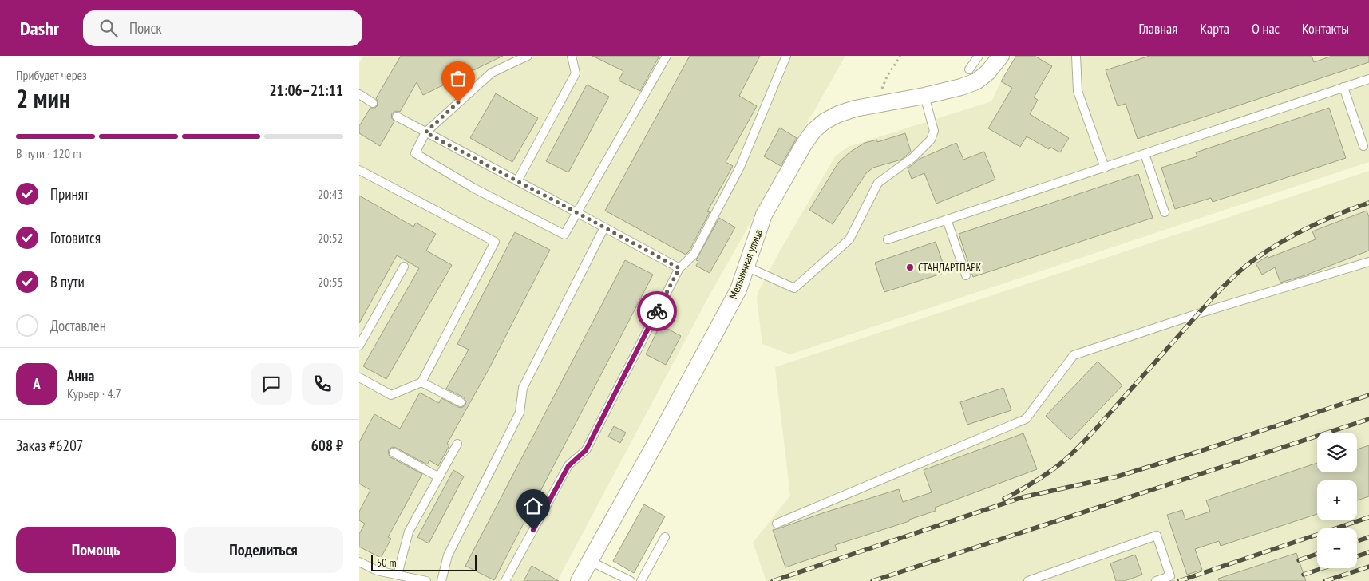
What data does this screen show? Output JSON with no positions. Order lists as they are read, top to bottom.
{
  "streets": {
    "street": ["Мельничная улица"]
  },
  "places": ["СТАНДАРТПАРК"],
  "scale_bar": "50 m",
  "page": {
    "header": "Dashr",
    "search": "Поиск",
    "nav": [
      "Главная",
      "Карта",
      "О нас",
      "Контакты"
    ],
    "heading": ["2 мин", "Прибудет через", "21:06–21:11"],
    "panel": [
      "Анна",
      "Курьер · 4.7",
      "Заказ #6207",
      "608 ₽"
    ],
    "bar": "В пути · 120 m",
    "list": [
      ["Принят", "20:43"],
      ["Готовится", "20:52"],
      ["В пути", "20:55"],
      "Доставлен"
    ],
    "round": "А",
    "map_buttons": ["+", "−"],
    "buttons": ["Помощь", "Поделиться"],
    "scale": "50 m"
  }
}
